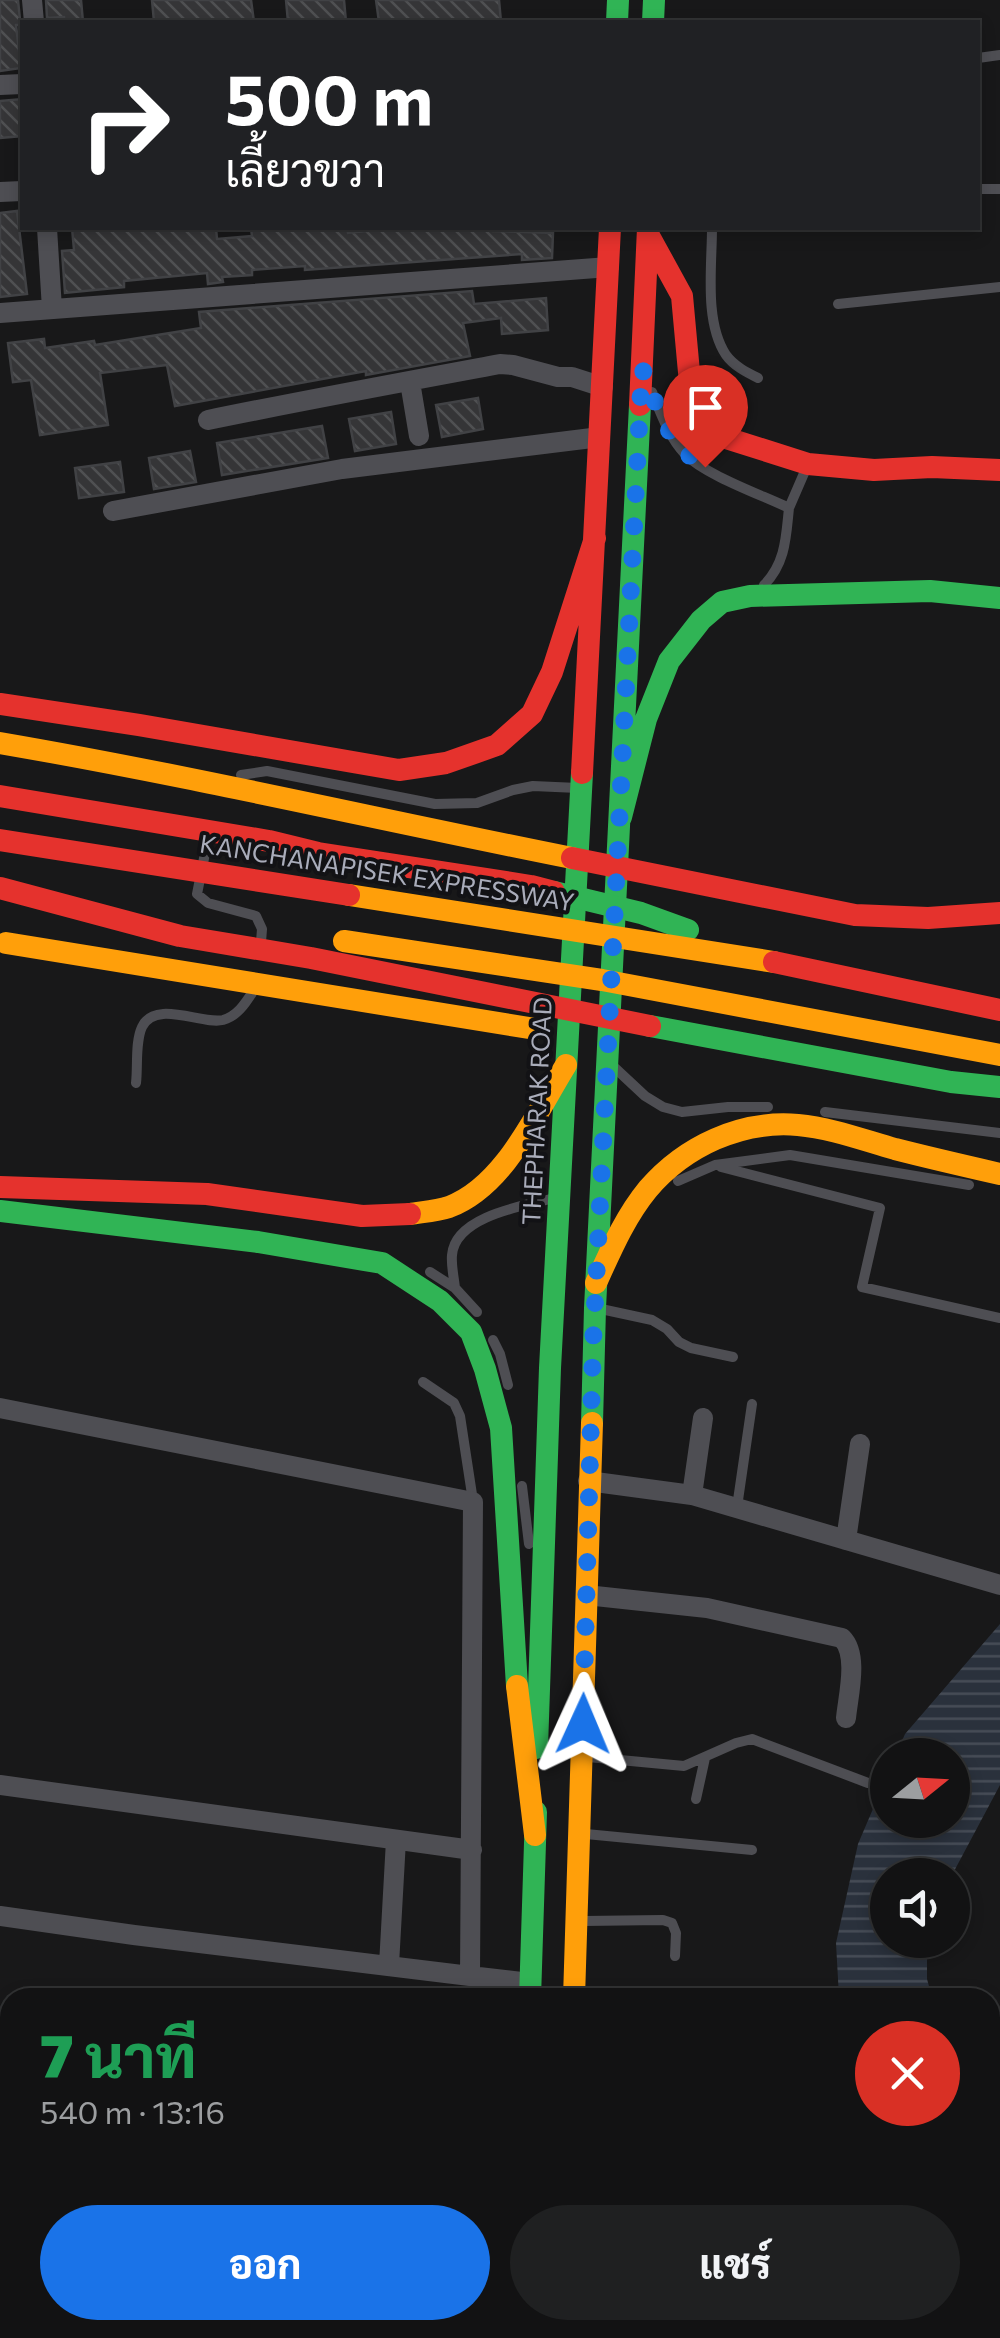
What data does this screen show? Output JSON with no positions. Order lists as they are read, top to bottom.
{
  "streets": {
    "main road": ["KANCHANAPISEK EXPRESSWAY", "THEPHARAK ROAD"]
  },
  "north": "right",
  "page": {
    "turn": ["500 m", "เลี้ยวขวา"],
    "heading": ["7 นาที", "540 m · 13:16"],
    "buttons": ["ออก", "แชร์"]
  }
}
